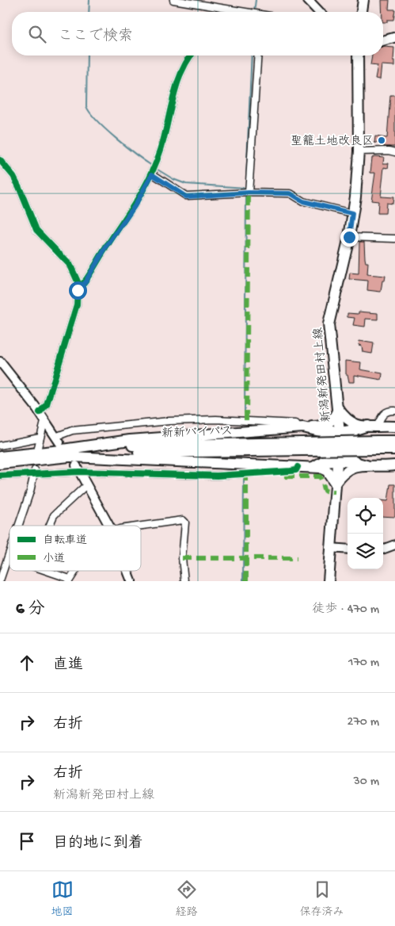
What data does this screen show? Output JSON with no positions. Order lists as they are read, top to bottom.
{
  "streets": {
    "main road": ["新潟新発田村上線", "新新バイパス"]
  },
  "places": ["聖籠土地改良区"],
  "legend": ["自転車道", "小道"],
  "page": {
    "search": "ここで検索",
    "heading": ["6 分", "徒歩 · 470 m"],
    "list": [
      ["直進", "170 m"],
      ["右折", "270 m"],
      ["右折", "新潟新発田村上線", "30 m"],
      "目的地に到着"
    ],
    "nav": ["地図", "経路", "保存済み"]
  }
}
